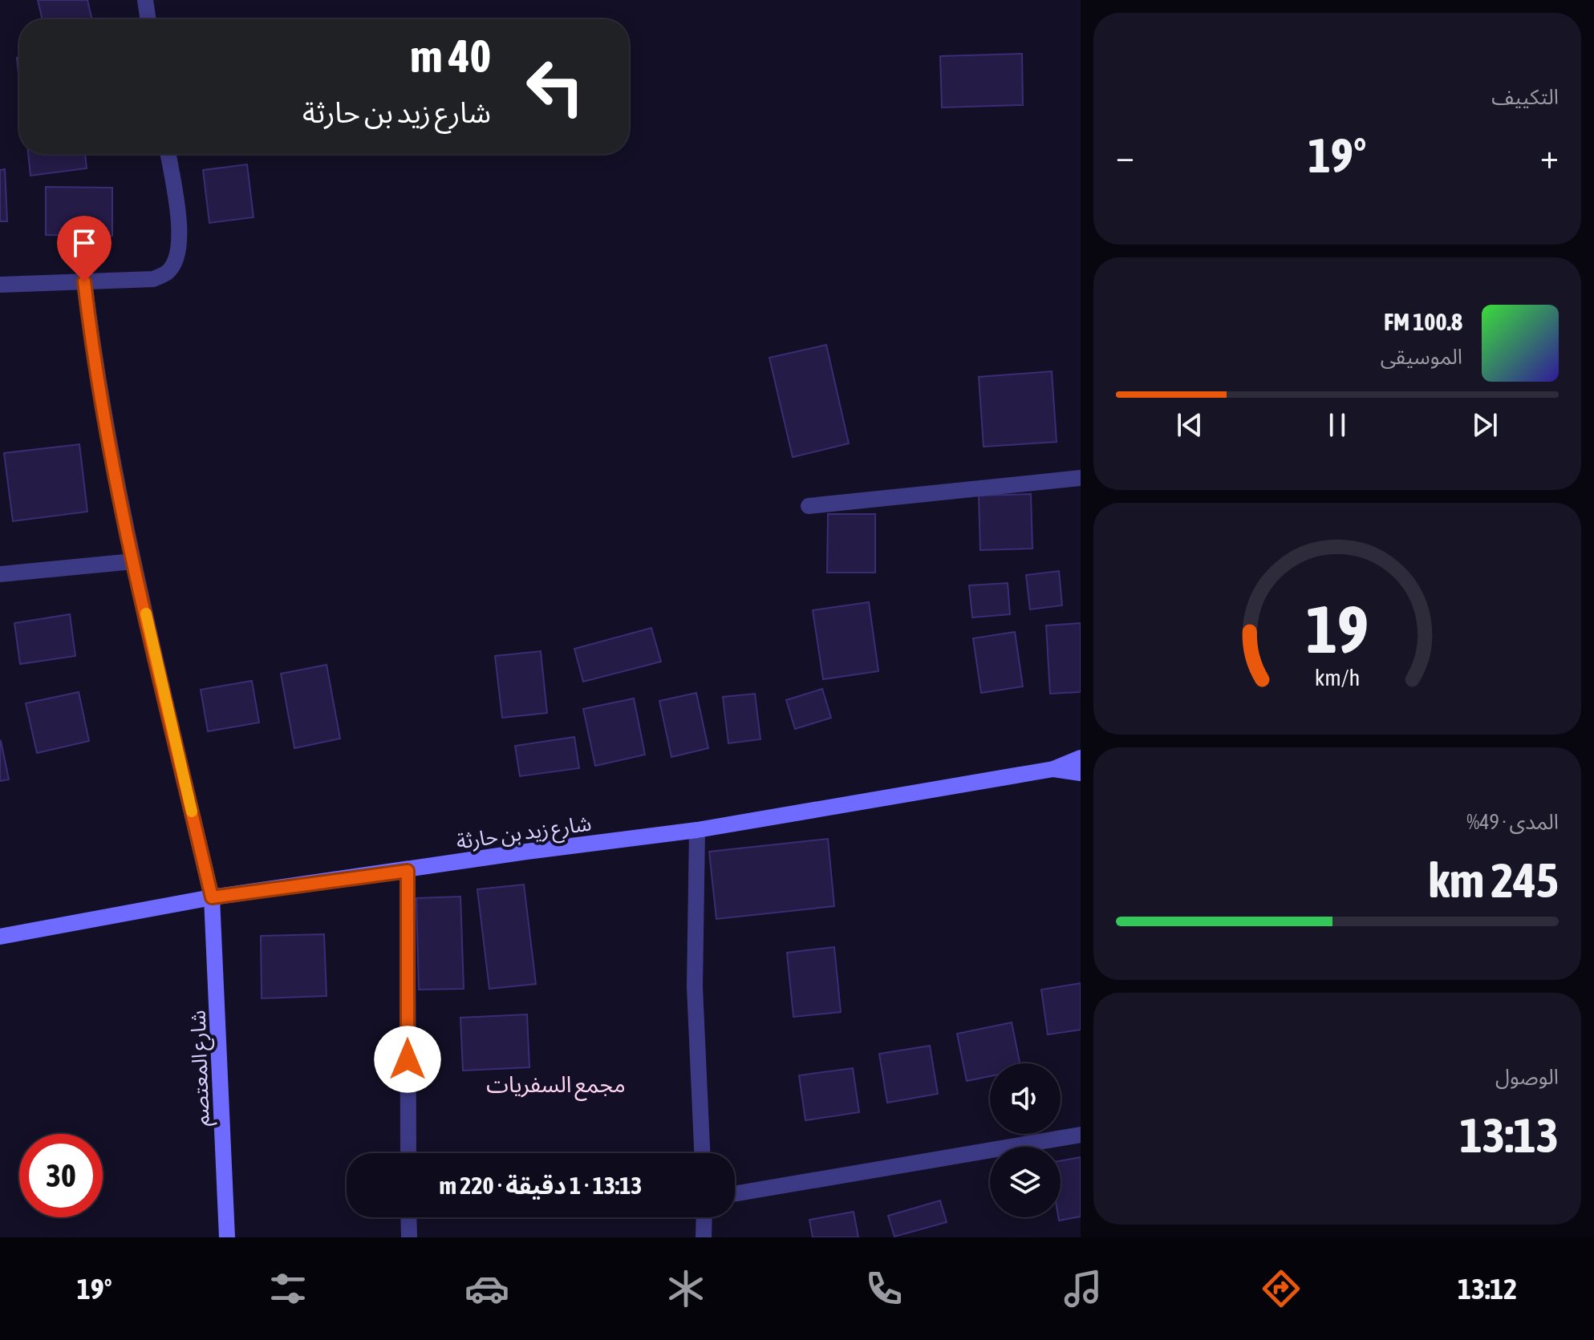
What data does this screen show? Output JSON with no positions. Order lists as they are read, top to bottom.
{
  "streets": {
    "street": ["شارع زيد بن حارثة", "شارع المعتصم"]
  },
  "crossings": [
    ["شارع زيد بن حارثة", "شارع المعتصم"]
  ],
  "districts": ["مجمع السفريات"],
  "page": {
    "tile": [
      "التكييف",
      ["المدى · 49%", "245 km"],
      ["الوصول", "13:13"]
    ],
    "turn": ["40 m", "شارع زيد بن حارثة"],
    "heat": ["−", "19°", "+"],
    "song": ["100.8 FM", "الموسيقى"],
    "limit": "30",
    "trip": "13:13 · 1 دقيقة · 220 m",
    "tabs": ["13:12", "19°"],
    "gauge": ["19", "km/h"]
  }
}
